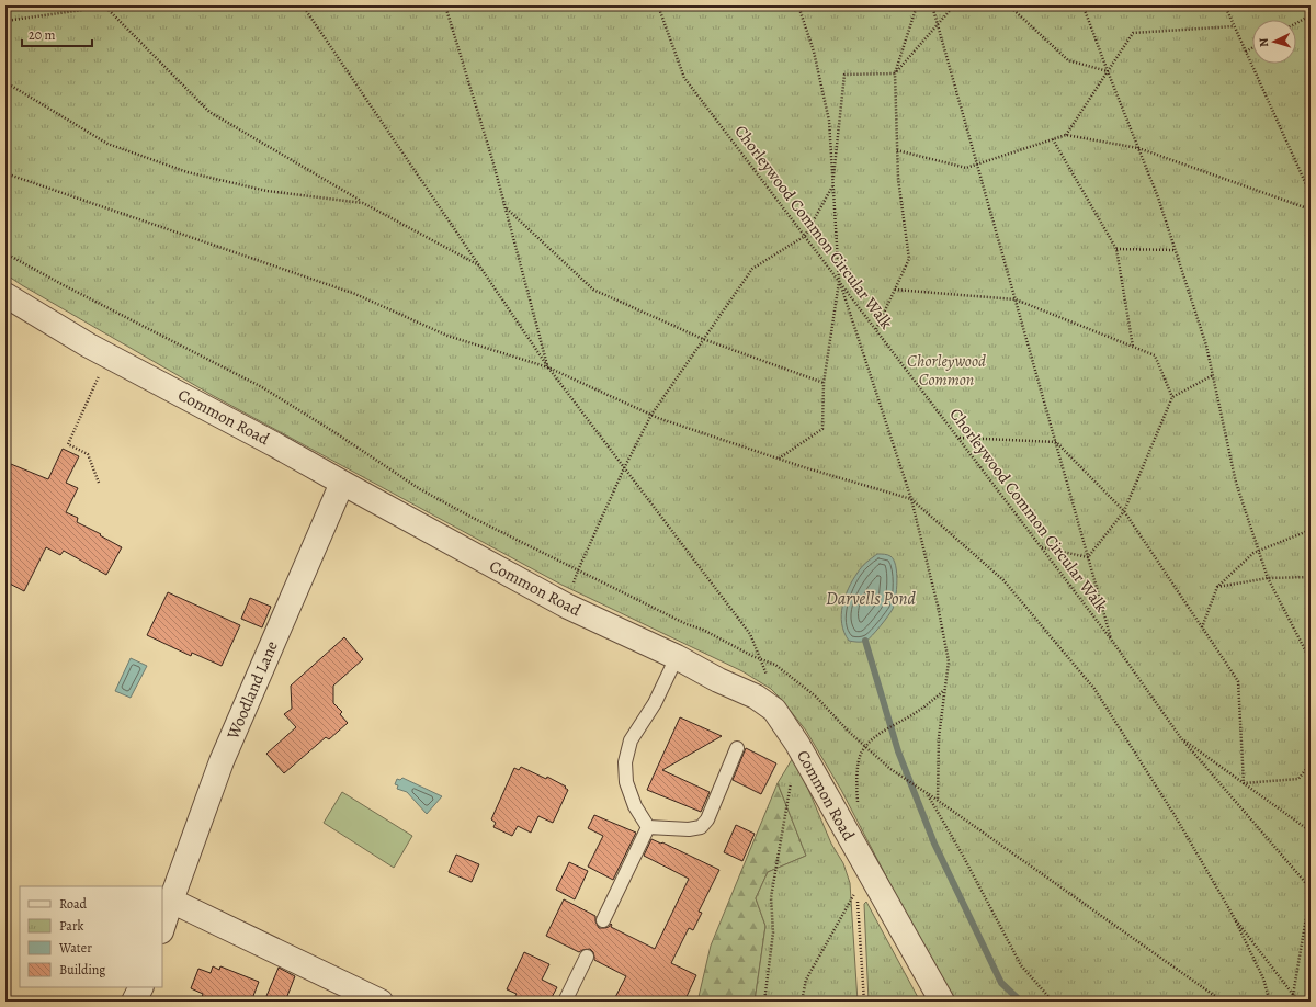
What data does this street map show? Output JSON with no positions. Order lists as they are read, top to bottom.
{
  "streets": {
    "street": ["Common Road", "Woodland Lane"],
    "path": ["Chorleywood Common Circular Walk"]
  },
  "crossings": [
    ["Common Road", "Woodland Lane"]
  ],
  "water": ["Darvells Pond"],
  "parks": ["Chorleywood Common"],
  "legend": [
    "Road",
    "Park",
    "Water",
    "Building"
  ],
  "scale_bar": "20 m",
  "north": "left"
}
